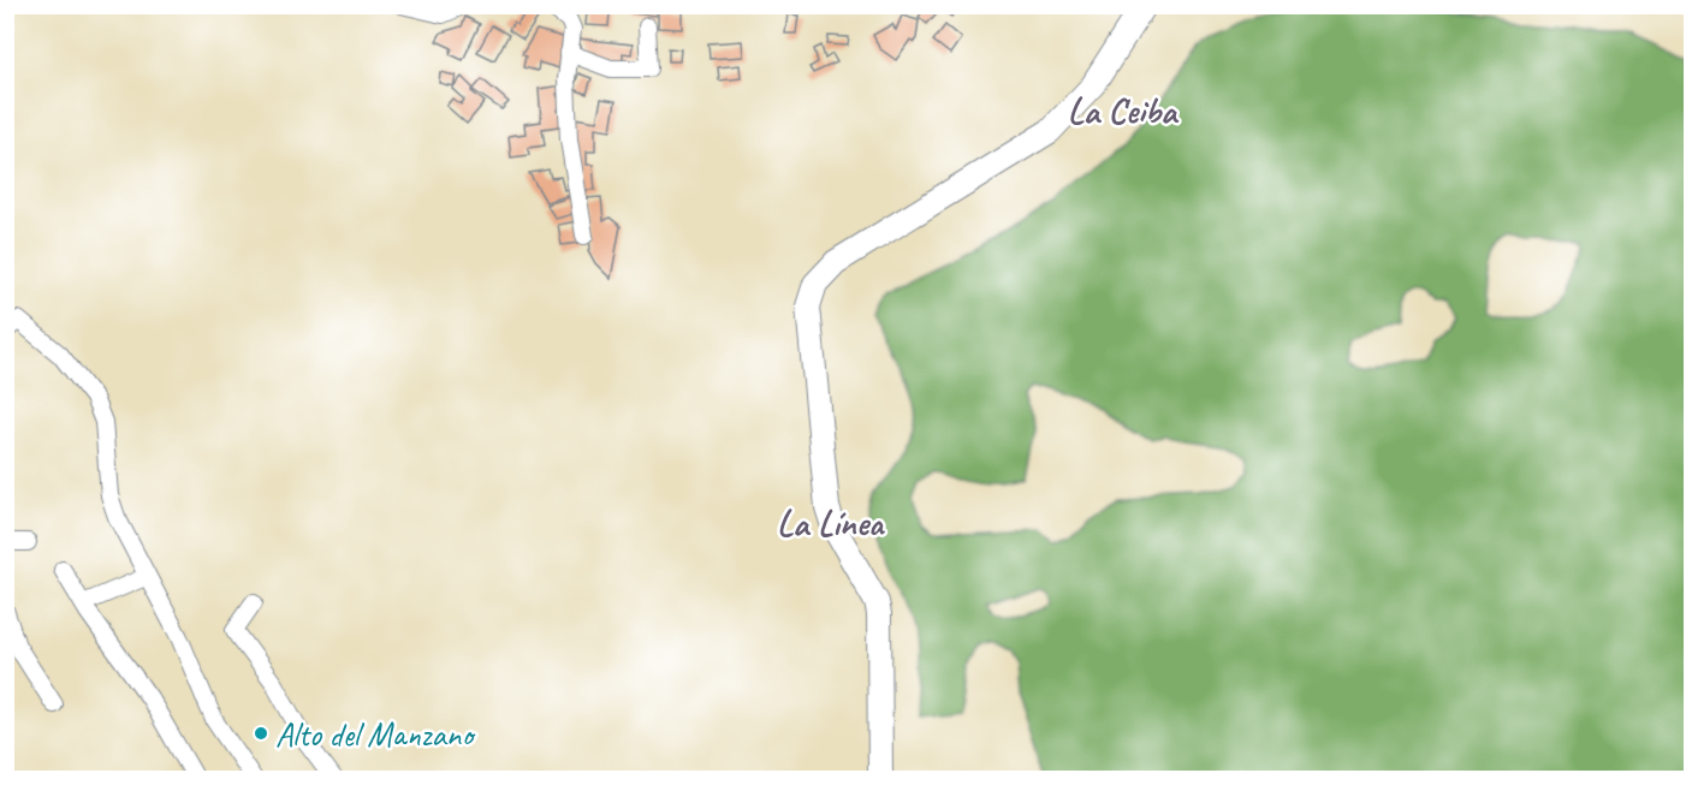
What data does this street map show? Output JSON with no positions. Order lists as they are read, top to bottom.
{
  "districts": ["La Ceiba", "La Línea"],
  "places": ["Alto del Manzano"]
}
